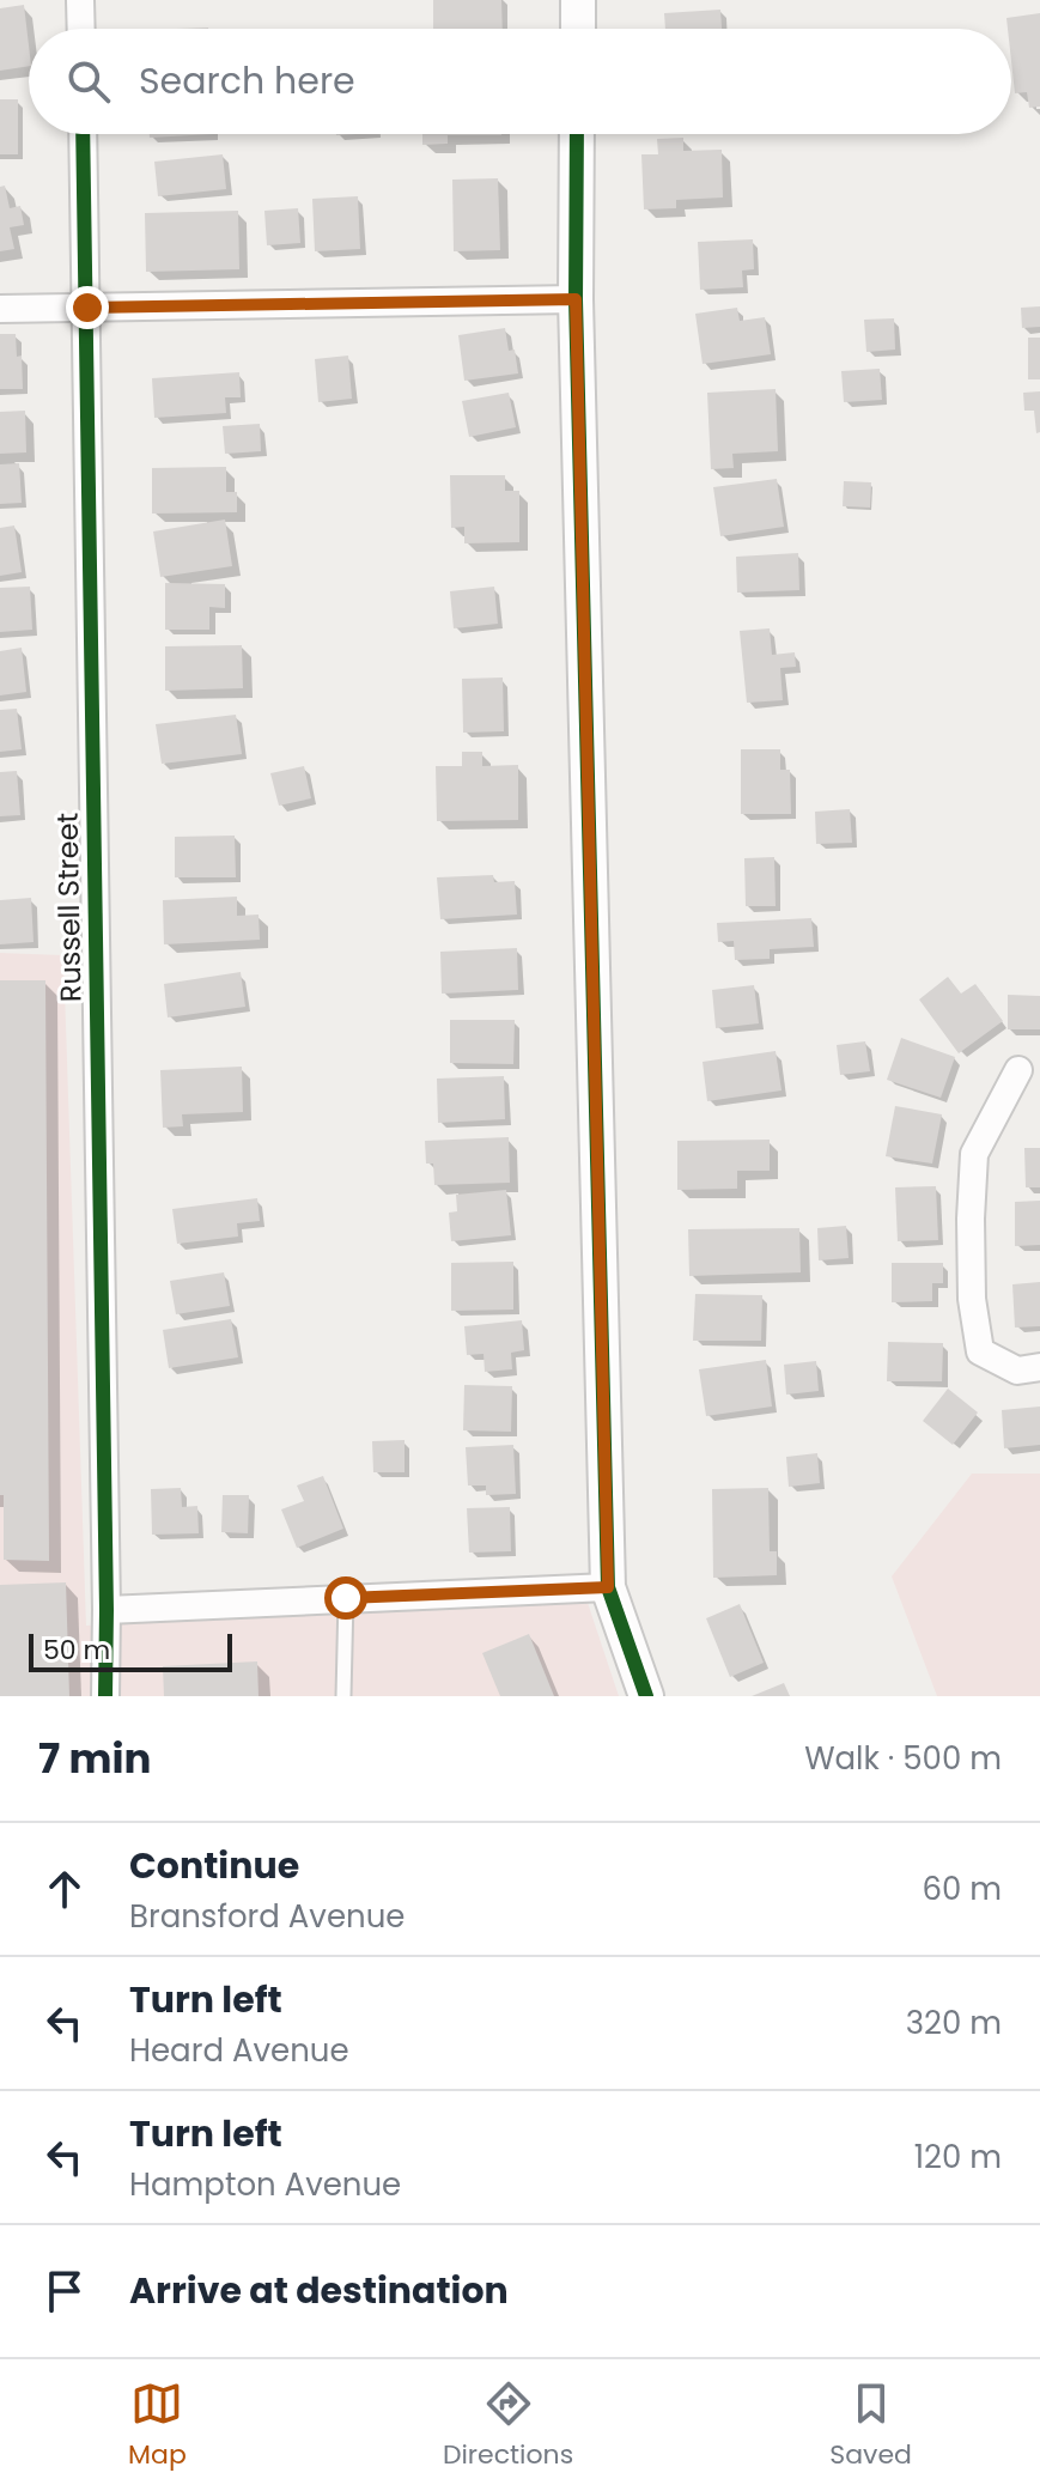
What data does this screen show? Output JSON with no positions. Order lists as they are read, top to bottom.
{
  "streets": {
    "street": ["Russell Street"]
  },
  "scale_bar": "50 m",
  "page": {
    "search": "Search here",
    "scale": "50 m",
    "heading": ["7 min", "Walk · 500 m"],
    "list": [
      ["Continue", "Bransford Avenue", "60 m"],
      ["Turn left", "Heard Avenue", "320 m"],
      ["Turn left", "Hampton Avenue", "120 m"],
      "Arrive at destination"
    ],
    "nav": ["Map", "Directions", "Saved"]
  }
}
